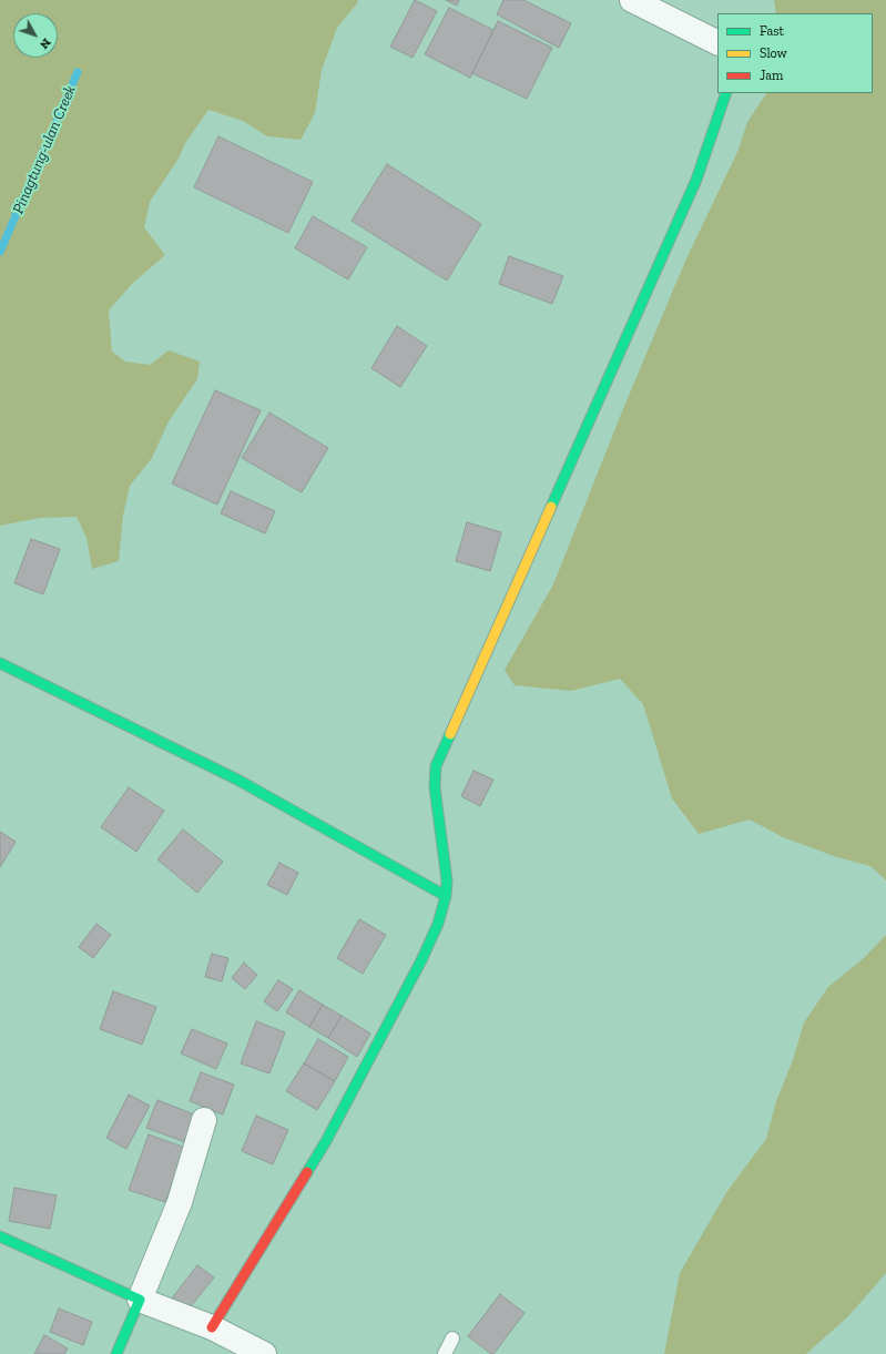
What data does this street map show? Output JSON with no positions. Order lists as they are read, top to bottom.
{
  "water": ["Pinagtung-ulan Creek"],
  "legend": ["Fast", "Slow", "Jam"],
  "north": "bottom right"
}
